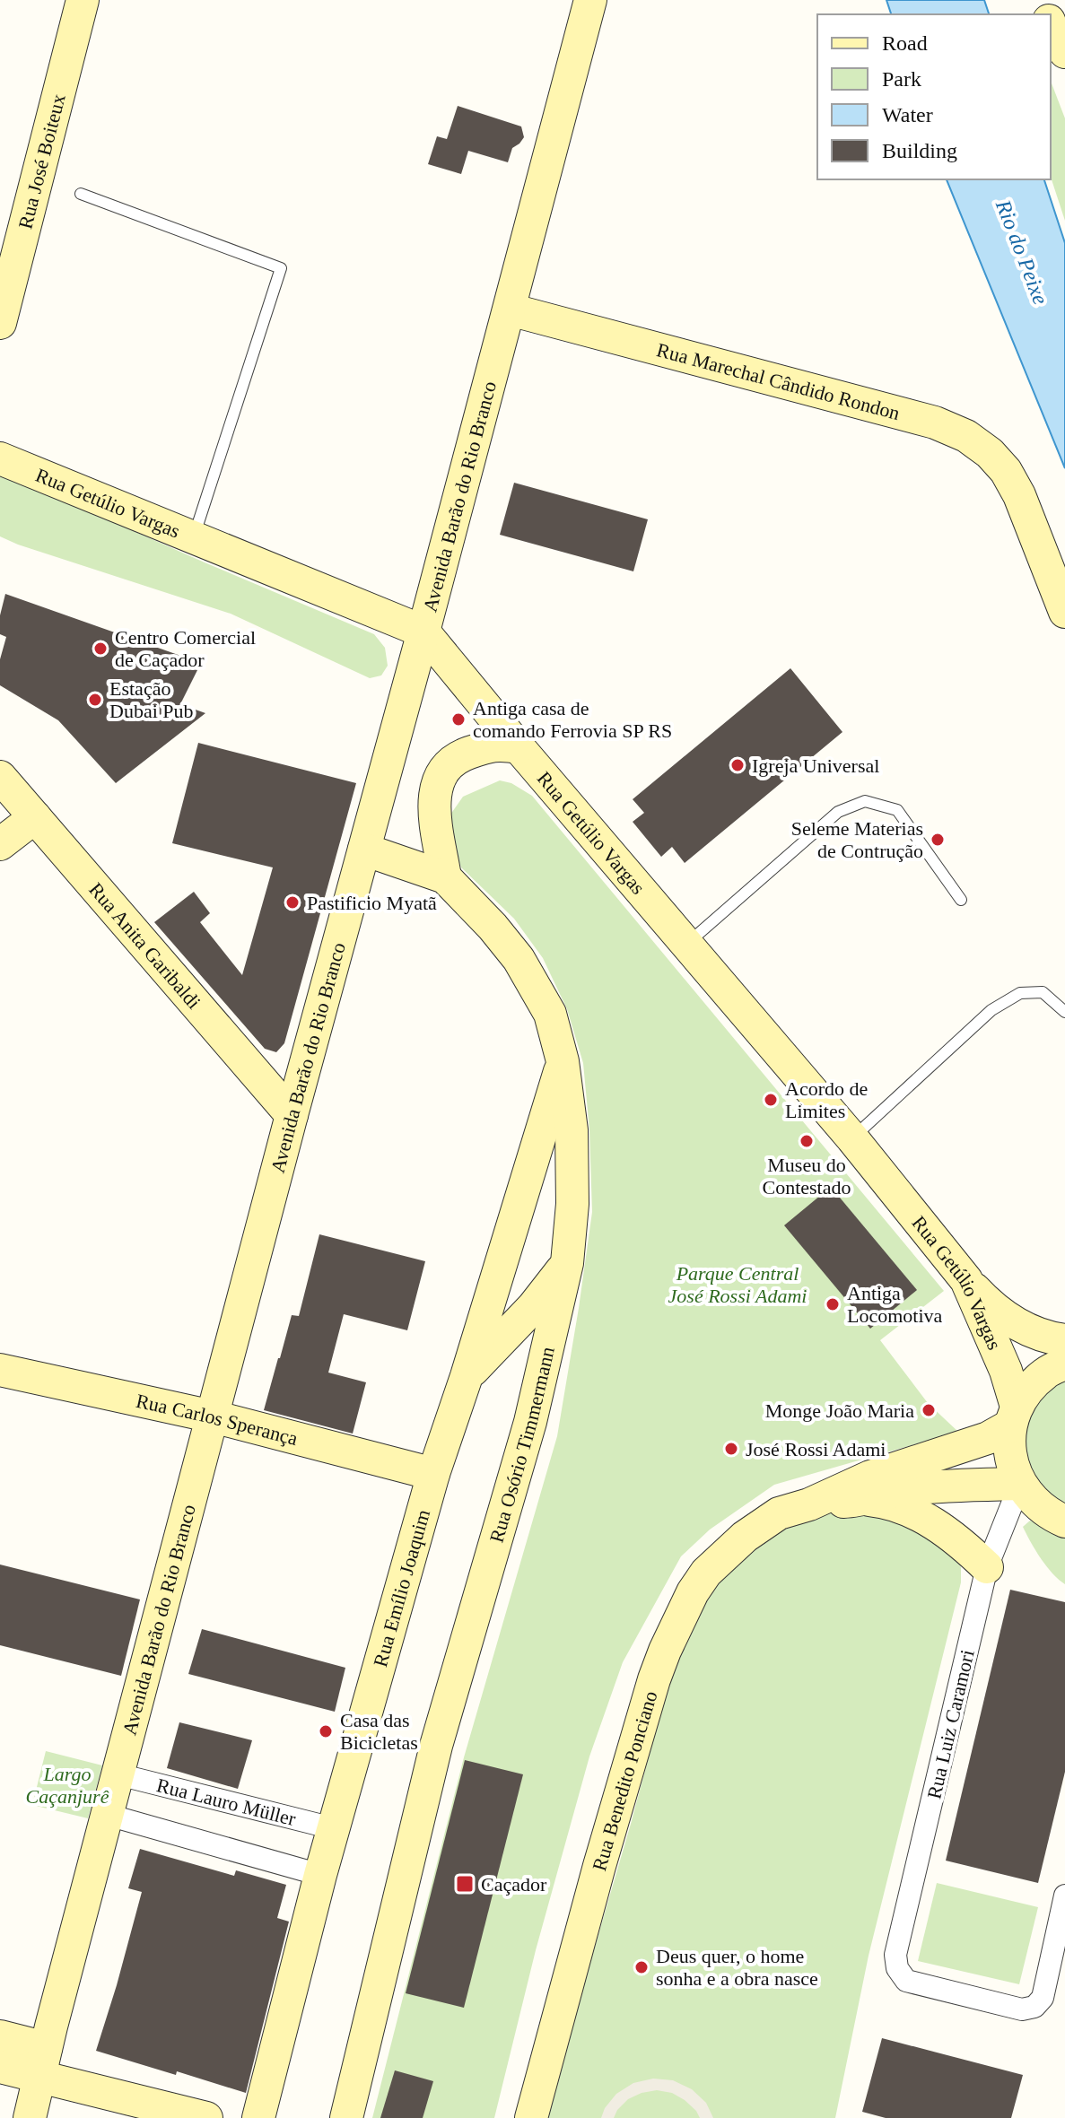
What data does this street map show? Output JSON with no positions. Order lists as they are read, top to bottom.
{
  "streets": {
    "main road": [
      "Rua José Boiteux",
      "Rua Marechal Cândido Rondon",
      "Avenida Barão do Rio Branco",
      "Rua Getúlio Vargas",
      "Rua Anita Garibaldi",
      "Rua Carlos Sperança",
      "Rua Osório Timmermann",
      "Rua Emílio Joaquim",
      "Rua Benedito Ponciano"
    ],
    "street": ["Rua Luiz Caramori", "Rua Lauro Müller"]
  },
  "crossings": [
    ["Rua Marechal Cândido Rondon", "Avenida Barão do Rio Branco"],
    ["Avenida Barão do Rio Branco", "Rua Getúlio Vargas"],
    ["Avenida Barão do Rio Branco", "Rua Anita Garibaldi"],
    ["Avenida Barão do Rio Branco", "Rua Carlos Sperança"],
    ["Avenida Barão do Rio Branco", "Rua Osório Timmermann"],
    ["Avenida Barão do Rio Branco", "Rua Lauro Müller"],
    ["Rua Getúlio Vargas", "Rua Luiz Caramori"],
    ["Rua Getúlio Vargas", "Rua Benedito Ponciano"],
    ["Rua Carlos Sperança", "Rua Emílio Joaquim"],
    ["Rua Osório Timmermann", "Rua Emílio Joaquim"],
    ["Rua Emílio Joaquim", "Rua Lauro Müller"],
    ["Rua Luiz Caramori", "Rua Benedito Ponciano"]
  ],
  "water": ["Rio do Peixe"],
  "parks": ["Parque Central José Rossi Adami", "Largo Caçanjurê"],
  "places": {
    "other": [
      "Centro Comercial de Caçador",
      "Estação Dubai Pub",
      "Antiga casa de comando Ferrovia SP RS",
      "Igreja Universal",
      "Seleme Materias de Contrução",
      "Pastificio Myatã",
      "Acordo de Limites",
      "Museu do Contestado",
      "Antiga Locomotiva",
      "Monge João Maria",
      "José Rossi Adami",
      "Casa das Bicicletas",
      "Deus quer, o home sonha e a obra nasce"
    ],
    "transit": ["Caçador"]
  },
  "legend": [
    "Road",
    "Park",
    "Water",
    "Building"
  ]
}
